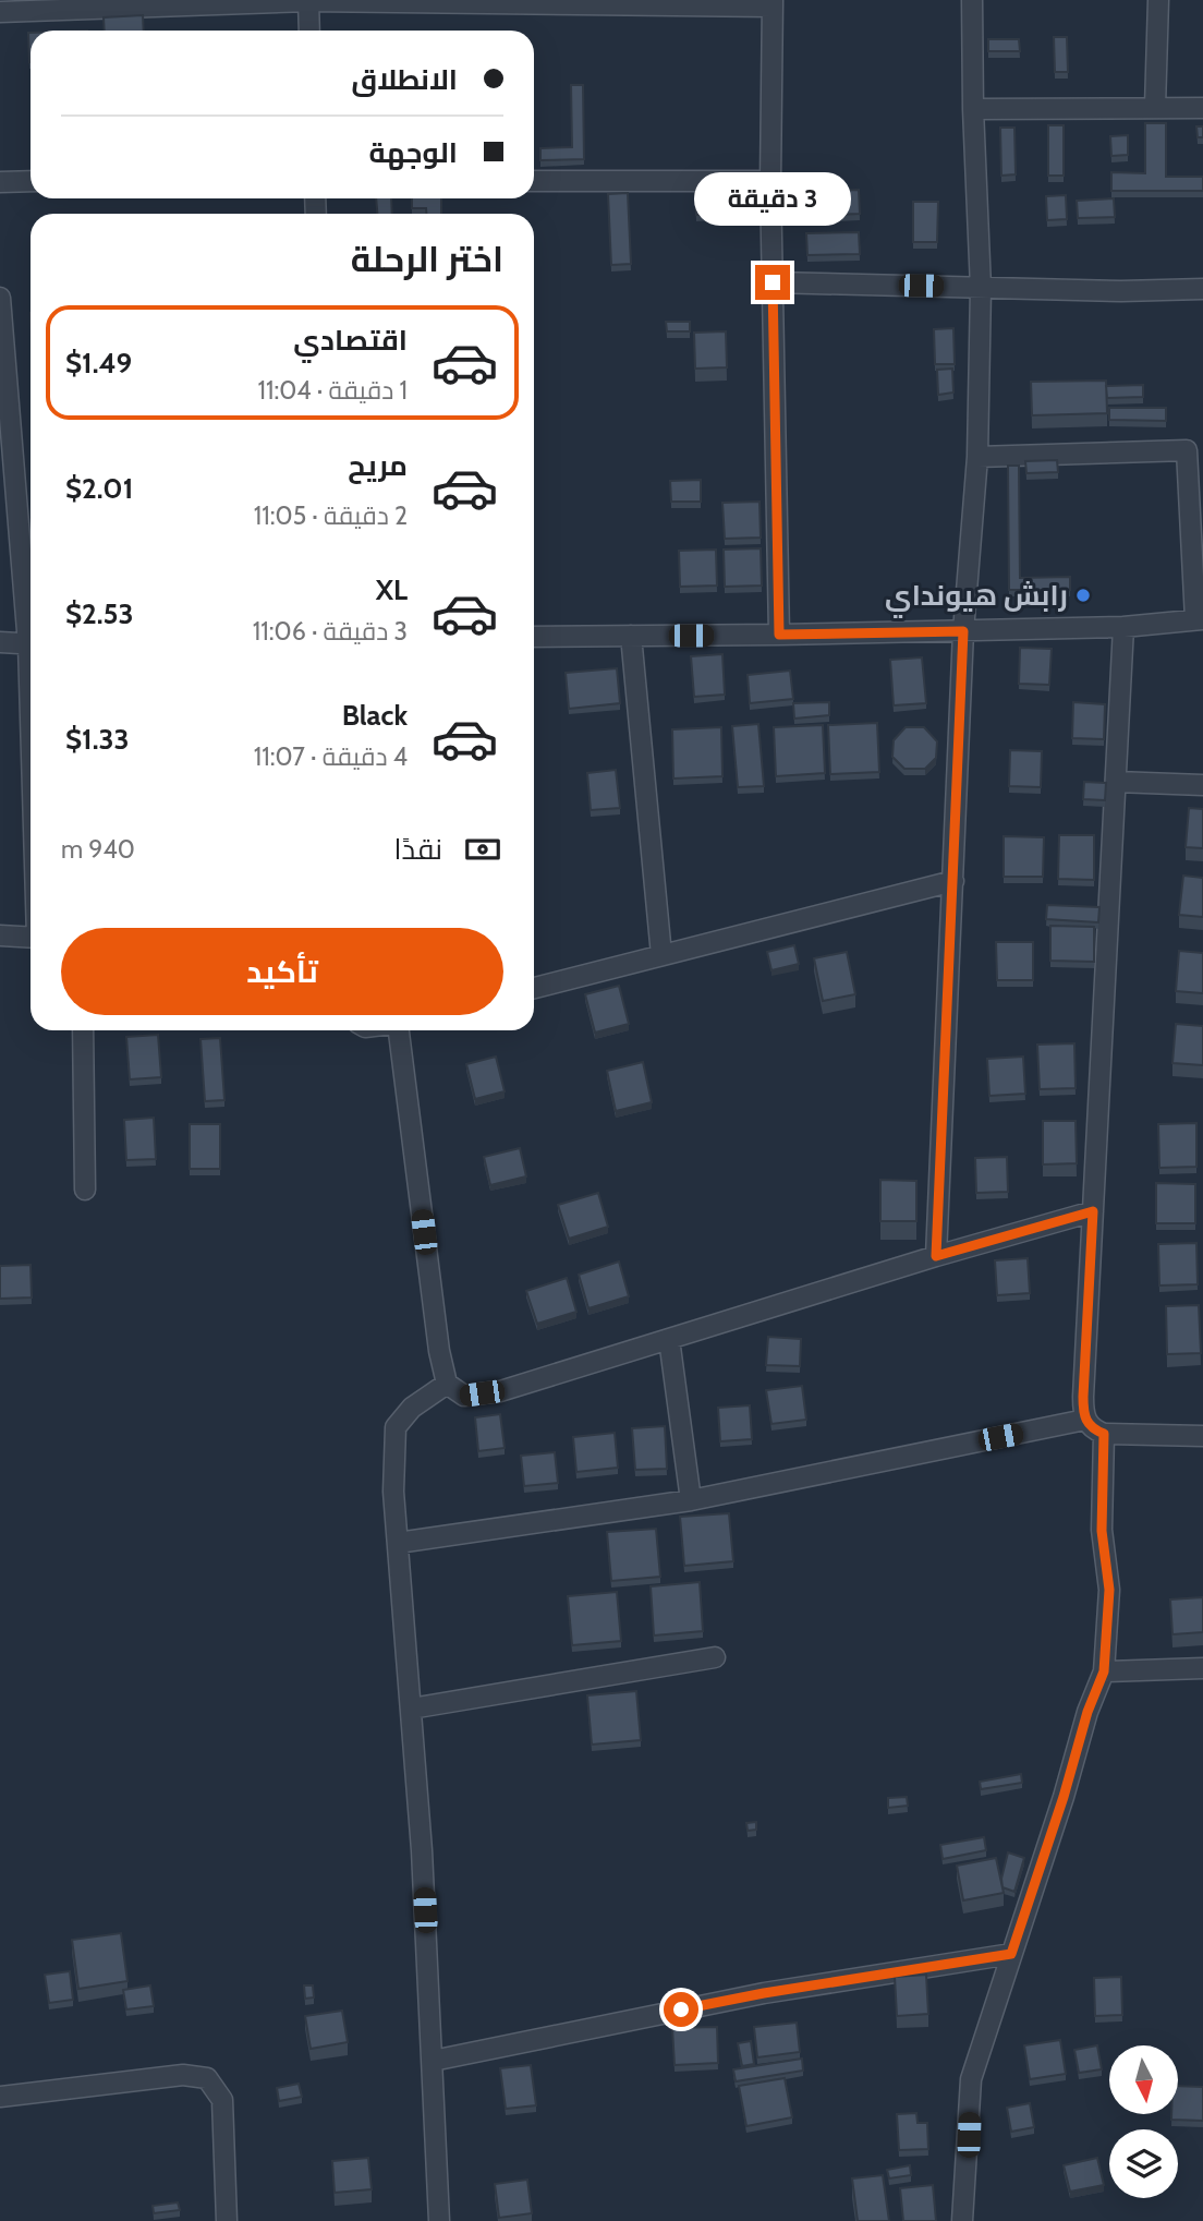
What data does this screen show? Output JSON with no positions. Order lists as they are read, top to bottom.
{
  "places": ["رابش هيونداي"],
  "north": "bottom",
  "page": {
    "banner": ["الانطلاق", "الوجهة"],
    "bubble": "3 دقيقة",
    "heading": "اختر الرحلة",
    "list": [
      {
        "name": "اقتصادي",
        "note": "1 دقيقة · 11:04",
        "value": "$1.49"
      },
      {
        "name": "مريح",
        "note": "2 دقيقة · 11:05",
        "value": "$2.01"
      },
      {
        "name": "XL",
        "note": "3 دقيقة · 11:06",
        "value": "$2.53"
      },
      {
        "name": "Black",
        "note": "4 دقيقة · 11:07",
        "value": "$1.33"
      }
    ],
    "pay": ["نقدًا", "940 m"],
    "buttons": "تأكيد"
  }
}
